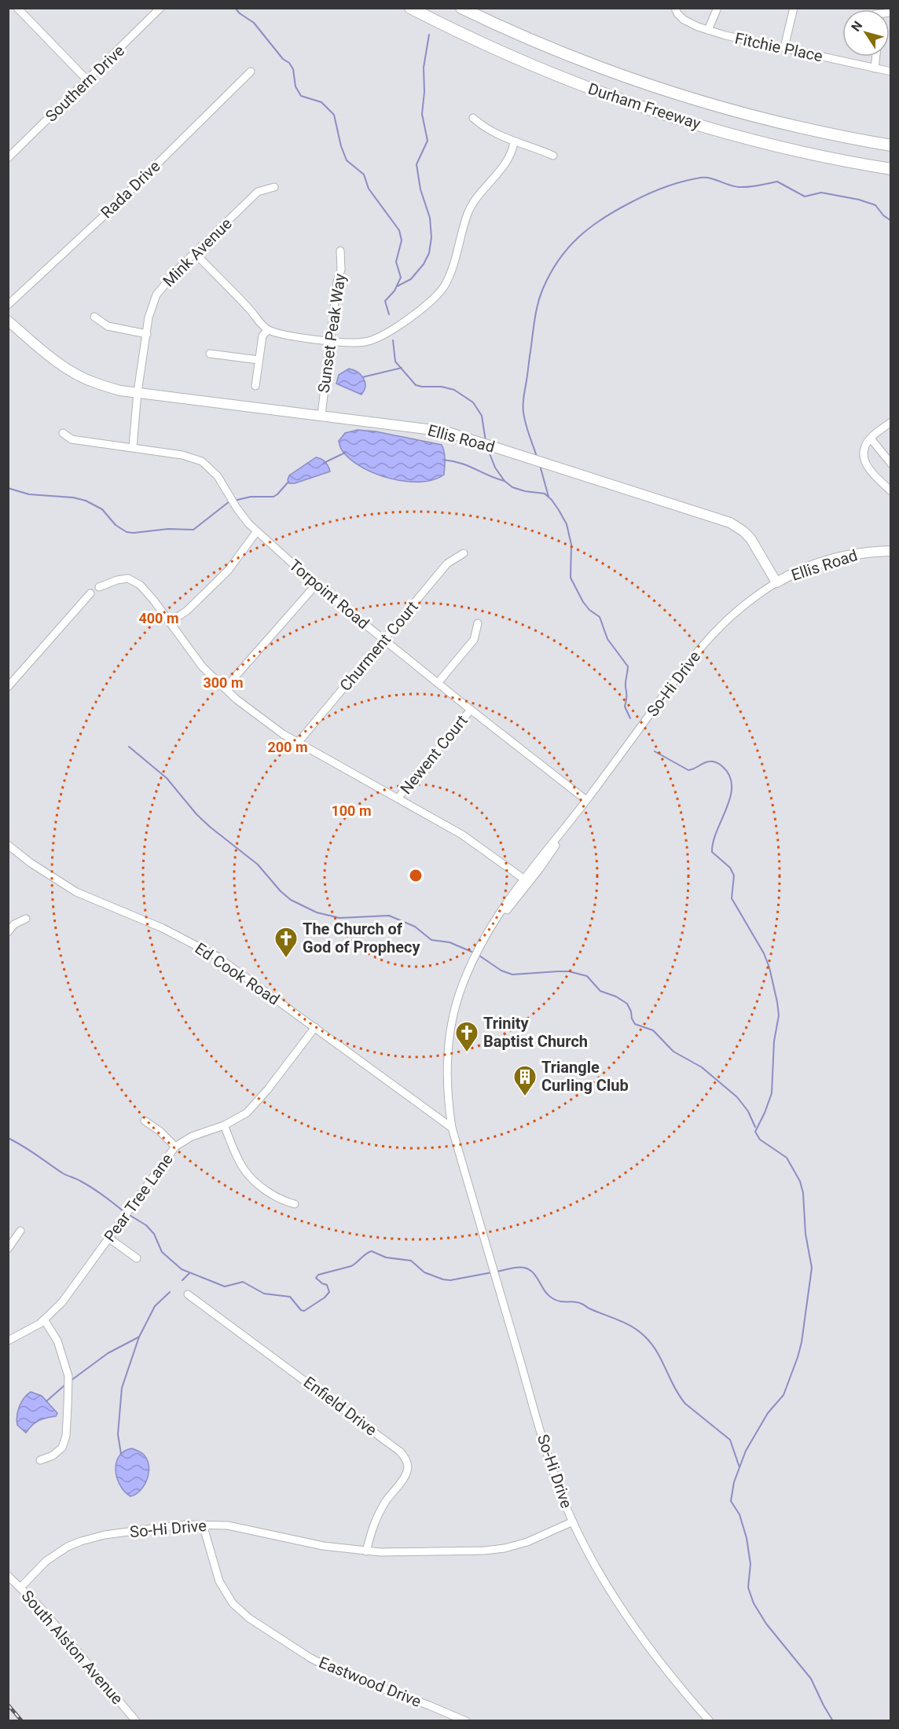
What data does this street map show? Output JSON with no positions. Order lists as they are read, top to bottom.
{
  "streets": {
    "highway": ["Durham Freeway"],
    "main road": ["Ellis Road"],
    "street": [
      "Fitchie Place",
      "Southern Drive",
      "Rada Drive",
      "Mink Avenue",
      "Sunset Peak Way",
      "Torpoint Road",
      "Churment Court",
      "So-Hi Drive",
      "Newent Court",
      "Ed Cook Road",
      "Pear Tree Lane",
      "Enfield Drive",
      "South Alston Avenue",
      "Eastwood Drive"
    ]
  },
  "crossings": [
    ["Mink Avenue", "Ellis Road"],
    ["Mink Avenue", "Torpoint Road"],
    ["Sunset Peak Way", "Ellis Road"],
    ["Ellis Road", "So-Hi Drive"],
    ["Torpoint Road", "Churment Court"],
    ["Torpoint Road", "So-Hi Drive"],
    ["Torpoint Road", "Newent Court"],
    ["So-Hi Drive", "Ed Cook Road"],
    ["So-Hi Drive", "Enfield Drive"],
    ["So-Hi Drive", "South Alston Avenue"],
    ["So-Hi Drive", "Eastwood Drive"],
    ["Ed Cook Road", "Pear Tree Lane"]
  ],
  "places": {
    "church": ["The Church of God of Prophecy", "Trinity Baptist Church"],
    "building": ["Triangle Curling Club"]
  },
  "north": "top left",
  "rings": [
    "400 m",
    "300 m",
    "200 m",
    "100 m"
  ]
}
